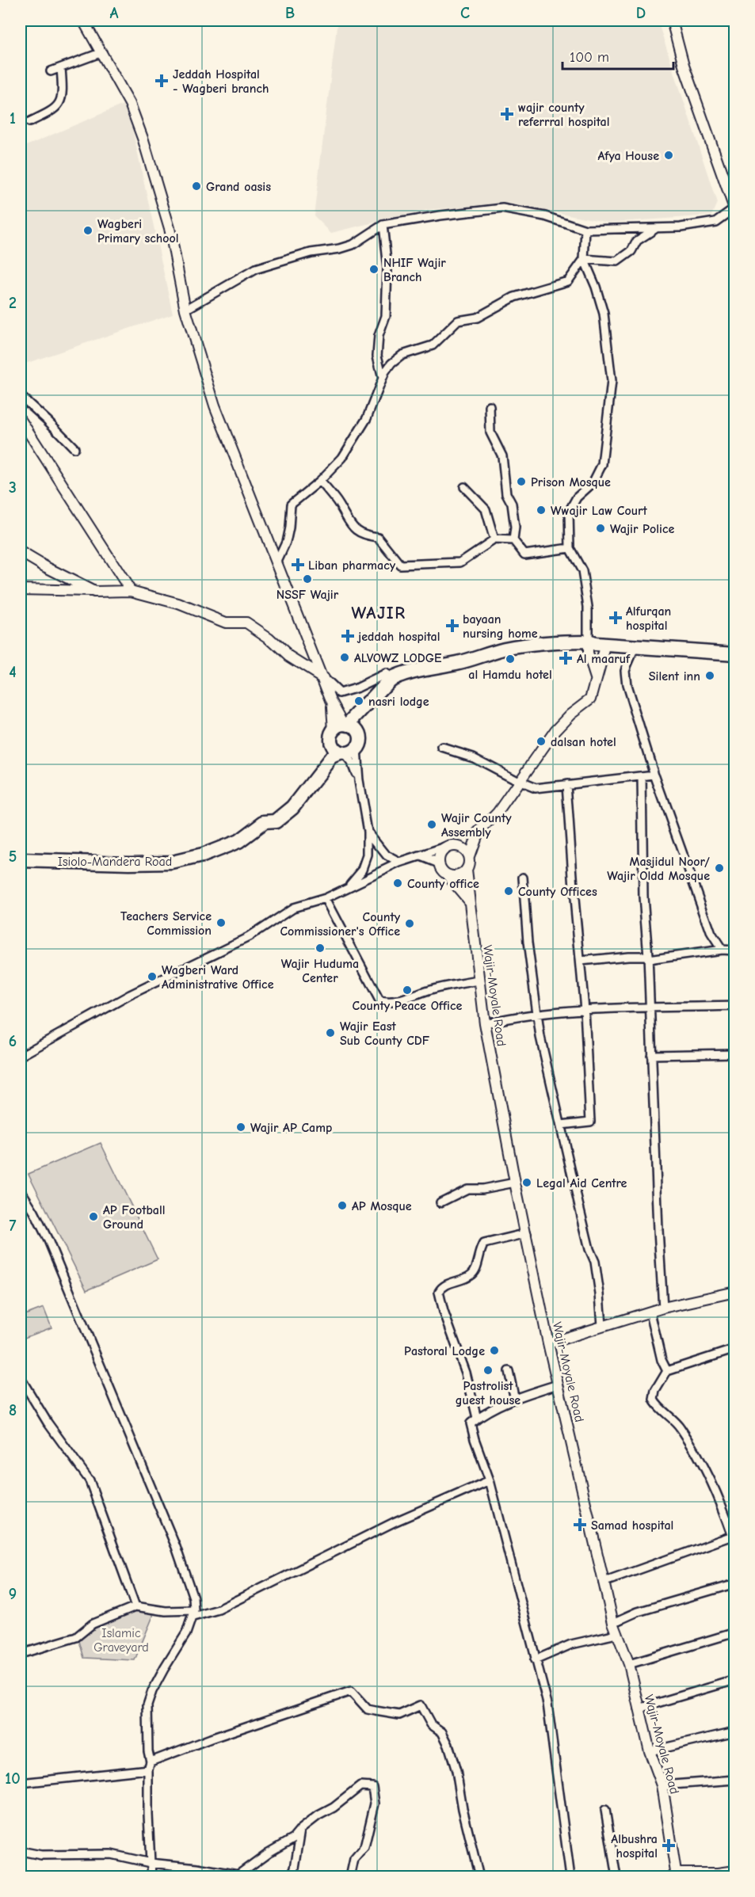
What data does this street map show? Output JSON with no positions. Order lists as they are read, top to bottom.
{
  "streets": {
    "highway": ["Isiolo-Mandera Road"],
    "street": ["Wajir-Moyale Road"]
  },
  "districts": ["WAJIR"],
  "parks": ["Islamic Graveyard"],
  "places": {
    "health": [
      "Jeddah Hospital - Wagberi branch",
      "wajir county referrral hospital",
      "Liban pharmacy",
      "Alfurqan hospital",
      "bayaan nursing home",
      "jeddah hospital",
      "Al maaruf",
      "Samad hospital",
      "Albushra hospital"
    ],
    "other": [
      "Afya House",
      "Grand oasis",
      "Wagberi Primary school",
      "NHIF Wajir Branch",
      "Prison Mosque",
      "Wwajir Law Court",
      "Wajir Police",
      "NSSF Wajir",
      "ALVOWZ LODGE",
      "al Hamdu hotel",
      "Silent inn",
      "nasri lodge",
      "dalsan hotel",
      "Wajir County Assembly",
      "Masjidul Noor/ Wajir Oldd Mosque",
      "County office",
      "County Offices",
      "Teachers Service Commission",
      "County Commissioner's Office",
      "Wajir Huduma Center",
      "Wagberi Ward Administrative Office",
      "County Peace Office",
      "Wajir East Sub County CDF",
      "Wajir AP Camp",
      "Legal Aid Centre",
      "AP Mosque",
      "AP Football Ground",
      "Pastoral Lodge",
      "Pastrolist guest house"
    ]
  },
  "scale_bar": "100 m",
  "grid": {
    "columns": [
      "A",
      "B",
      "C",
      "D"
    ],
    "rows": [
      "1",
      "2",
      "3",
      "4",
      "5",
      "6",
      "7",
      "8",
      "9",
      "10"
    ]
  }
}
